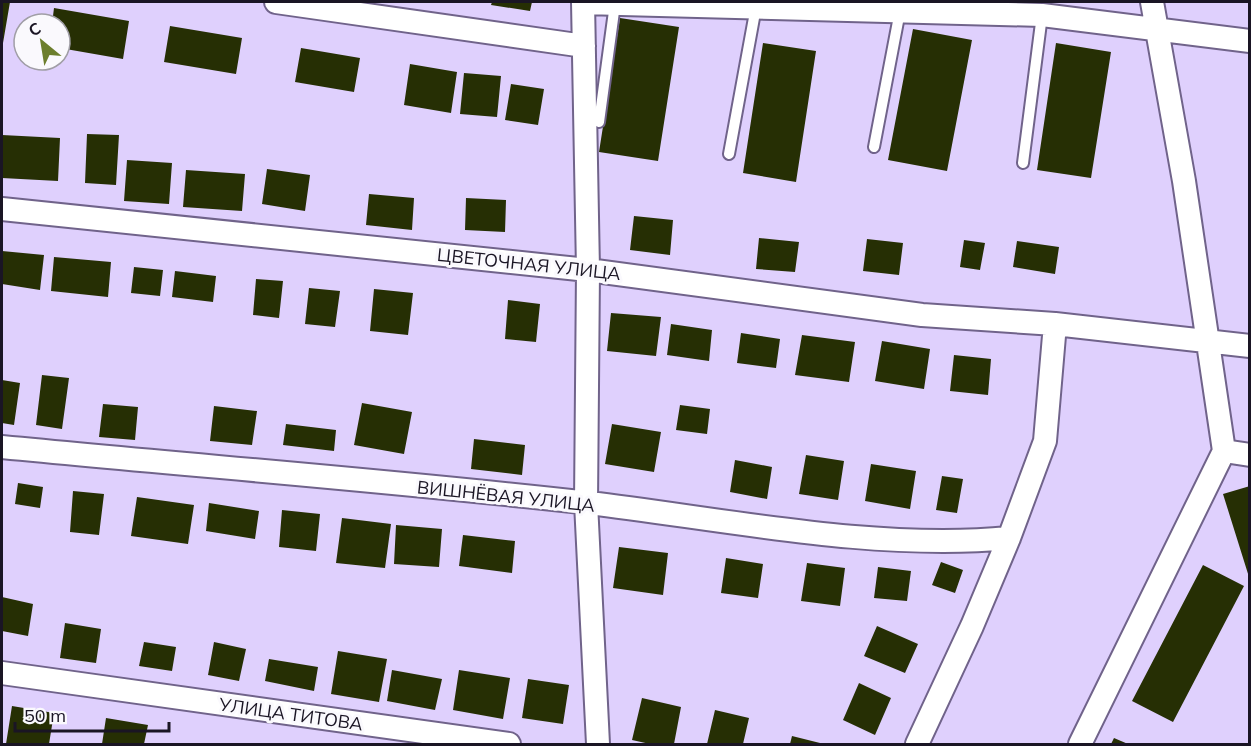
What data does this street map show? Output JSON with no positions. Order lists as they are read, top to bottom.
{
  "streets": {
    "street": ["ЦВЕТОЧНАЯ УЛИЦА", "ВИШНЁВАЯ УЛИЦА", "УЛИЦА ТИТОВА"]
  },
  "scale_bar": "50 m",
  "north": "top left"
}
